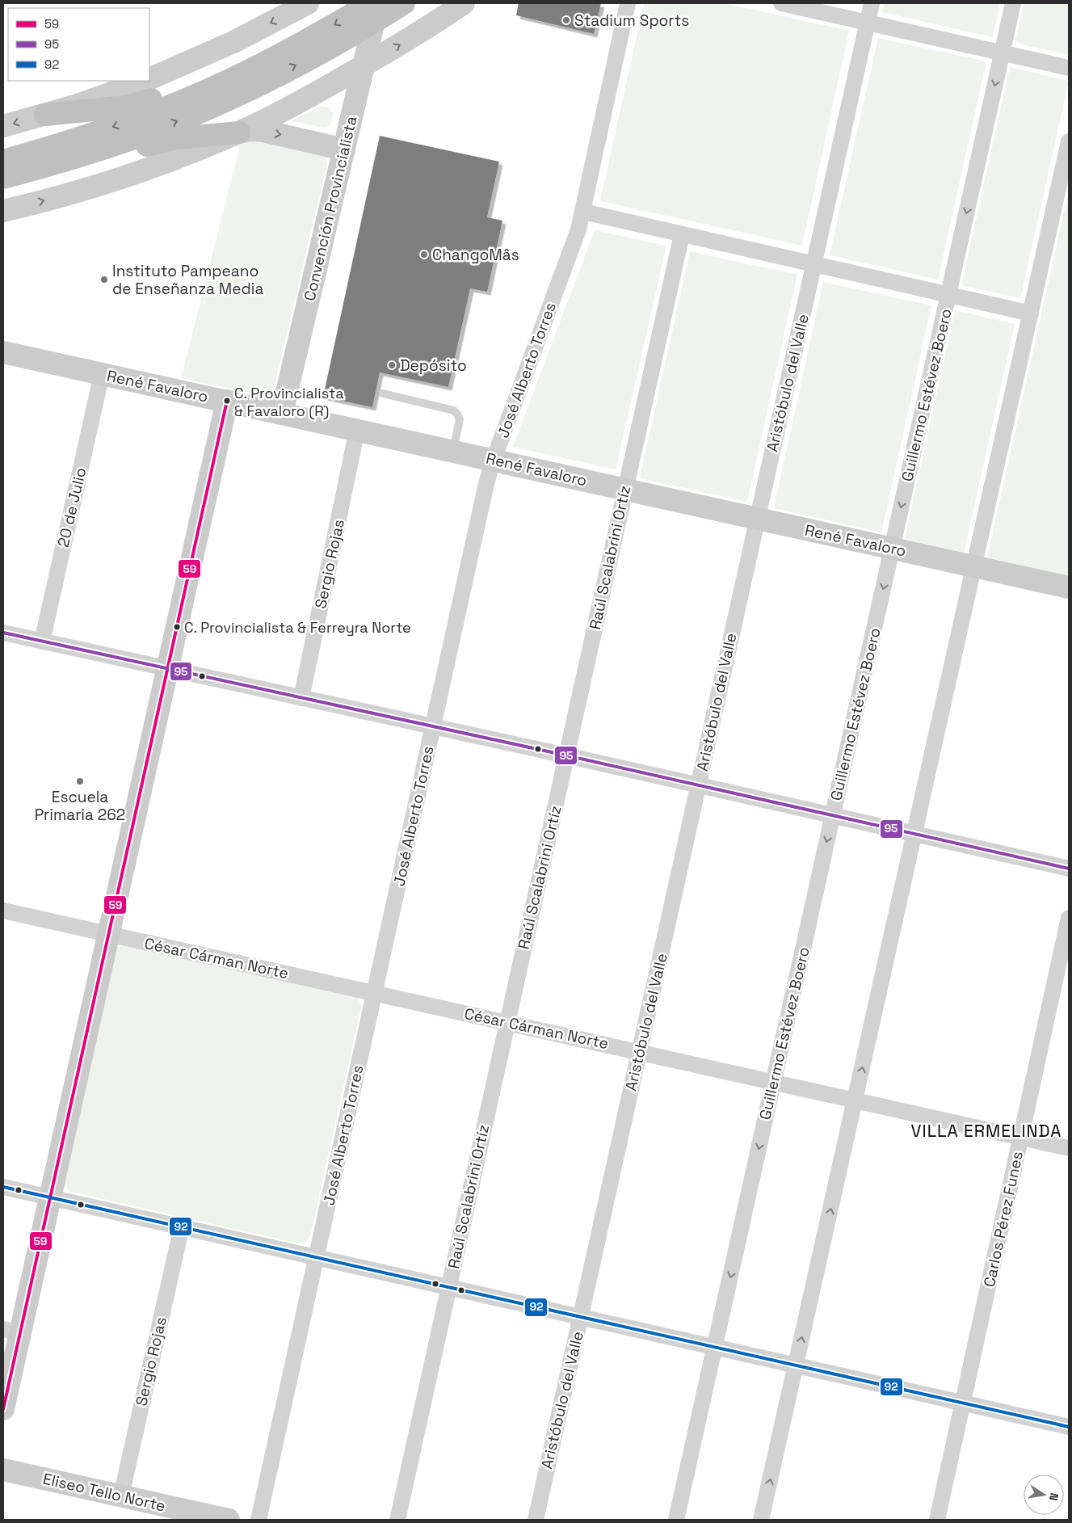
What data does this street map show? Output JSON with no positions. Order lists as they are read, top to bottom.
{
  "streets": {
    "street": [
      "Convención Provincialista",
      "José Alberto Torres",
      "Aristóbulo del Valle",
      "René Favaloro",
      "Guillermo Estévez Boero",
      "20 de Julio",
      "Raúl Scalabrini Ortíz",
      "Sergio Rojas",
      "César Cárman Norte",
      "Carlos Pérez Funes",
      "Eliseo Tello Norte"
    ]
  },
  "crossings": [
    ["Convención Provincialista", "René Favaloro"],
    ["José Alberto Torres", "René Favaloro"],
    ["José Alberto Torres", "César Cárman Norte"],
    ["Aristóbulo del Valle", "René Favaloro"],
    ["Aristóbulo del Valle", "César Cárman Norte"],
    ["René Favaloro", "Guillermo Estévez Boero"],
    ["René Favaloro", "20 de Julio"],
    ["René Favaloro", "Raúl Scalabrini Ortíz"],
    ["René Favaloro", "Sergio Rojas"],
    ["Guillermo Estévez Boero", "César Cárman Norte"],
    ["Raúl Scalabrini Ortíz", "César Cárman Norte"],
    ["Sergio Rojas", "Eliseo Tello Norte"],
    ["César Cárman Norte", "Carlos Pérez Funes"]
  ],
  "districts": ["VILLA ERMELINDA"],
  "places": [
    "Stadium Sports",
    "ChangoMâs",
    "Instituto Pampeano de Enseñanza Media",
    "Depósito",
    "C. Provincialista & Favaloro (R)",
    "C. Provincialista & Ferreyra Norte",
    "Escuela Primaria 262"
  ],
  "lines": ["transit line 59", "transit line 95", "transit line 92"],
  "legend": ["59", "95", "92"],
  "north": "right"
}
